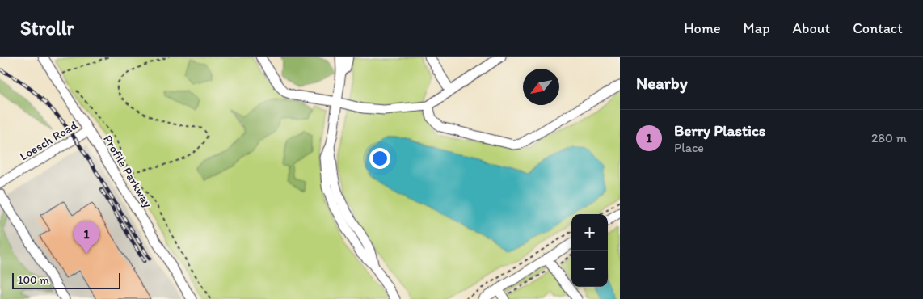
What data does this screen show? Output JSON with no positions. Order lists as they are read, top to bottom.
{
  "streets": {
    "street": ["Loesch Road", "Profile Parkway"]
  },
  "crossings": [
    ["Loesch Road", "Profile Parkway"]
  ],
  "scale_bar": "100 m",
  "north": "bottom left",
  "page": {
    "header": "Strollr",
    "nav": [
      "Home",
      "Map",
      "About",
      "Contact"
    ],
    "heading": "Nearby",
    "list": [
      {
        "mark": "1",
        "name": "Berry Plastics",
        "note": "Place",
        "value": "280 m"
      }
    ],
    "map_buttons": ["+", "−"],
    "pins": "1",
    "scale": "100 m"
  }
}
